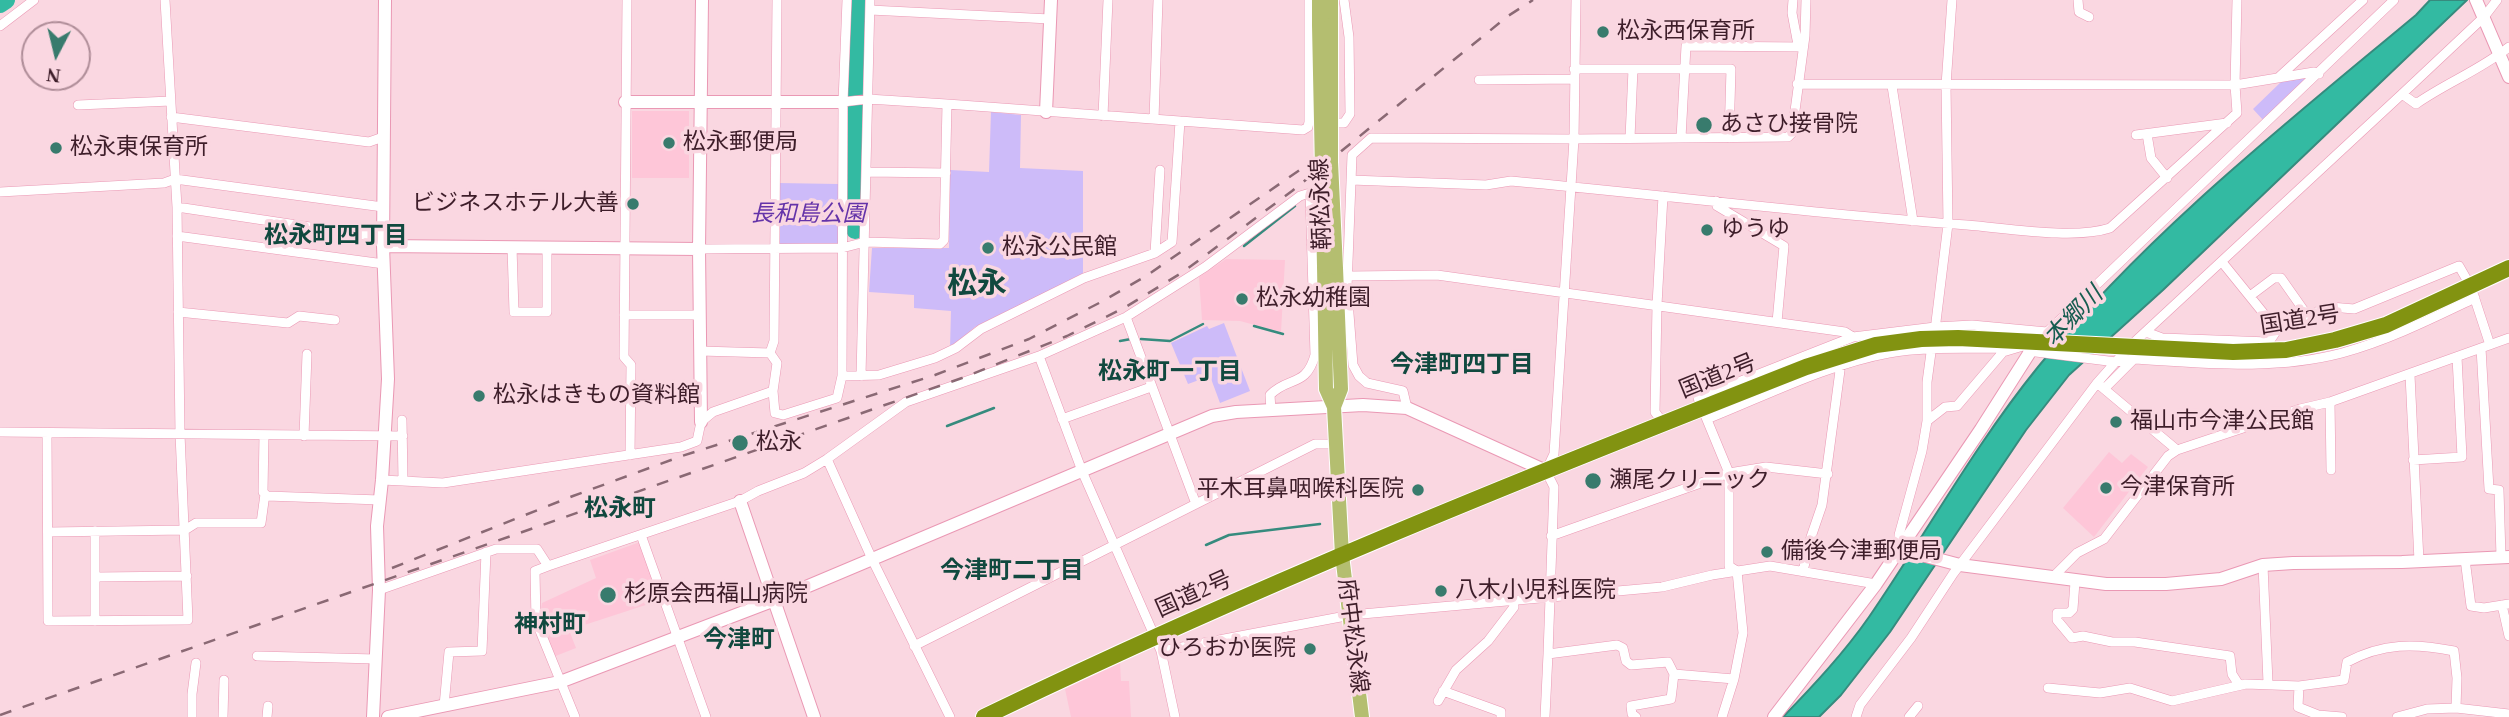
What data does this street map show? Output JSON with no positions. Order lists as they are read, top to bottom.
{
  "streets": {
    "highway": ["国道2号"],
    "main road": ["鞆松永線", "府中松永線"]
  },
  "crossings": [
    ["鞆松永線", "国道2号"],
    ["鞆松永線", "府中松永線"],
    ["国道2号", "府中松永線"]
  ],
  "districts": [
    "松永町四丁目",
    "松永",
    "今津町四丁目",
    "松永町一丁目",
    "松永町",
    "今津町二丁目",
    "神村町",
    "今津町"
  ],
  "water": ["本郷川"],
  "parks": ["長和島公園"],
  "places": [
    "松永西保育所",
    "あさひ接骨院",
    "松永郵便局",
    "松永東保育所",
    "ビジネスホテル大善",
    "ゆうゆ",
    "松永公民館",
    "松永幼稚園",
    "松永はきもの資料館",
    "福山市今津公民館",
    "松永",
    "瀬尾クリニック",
    "今津保育所",
    "平木耳鼻咽喉科医院",
    "備後今津郵便局",
    "八木小児科医院",
    "杉原会西福山病院",
    "ひろおか医院"
  ],
  "north": "bottom"
}
